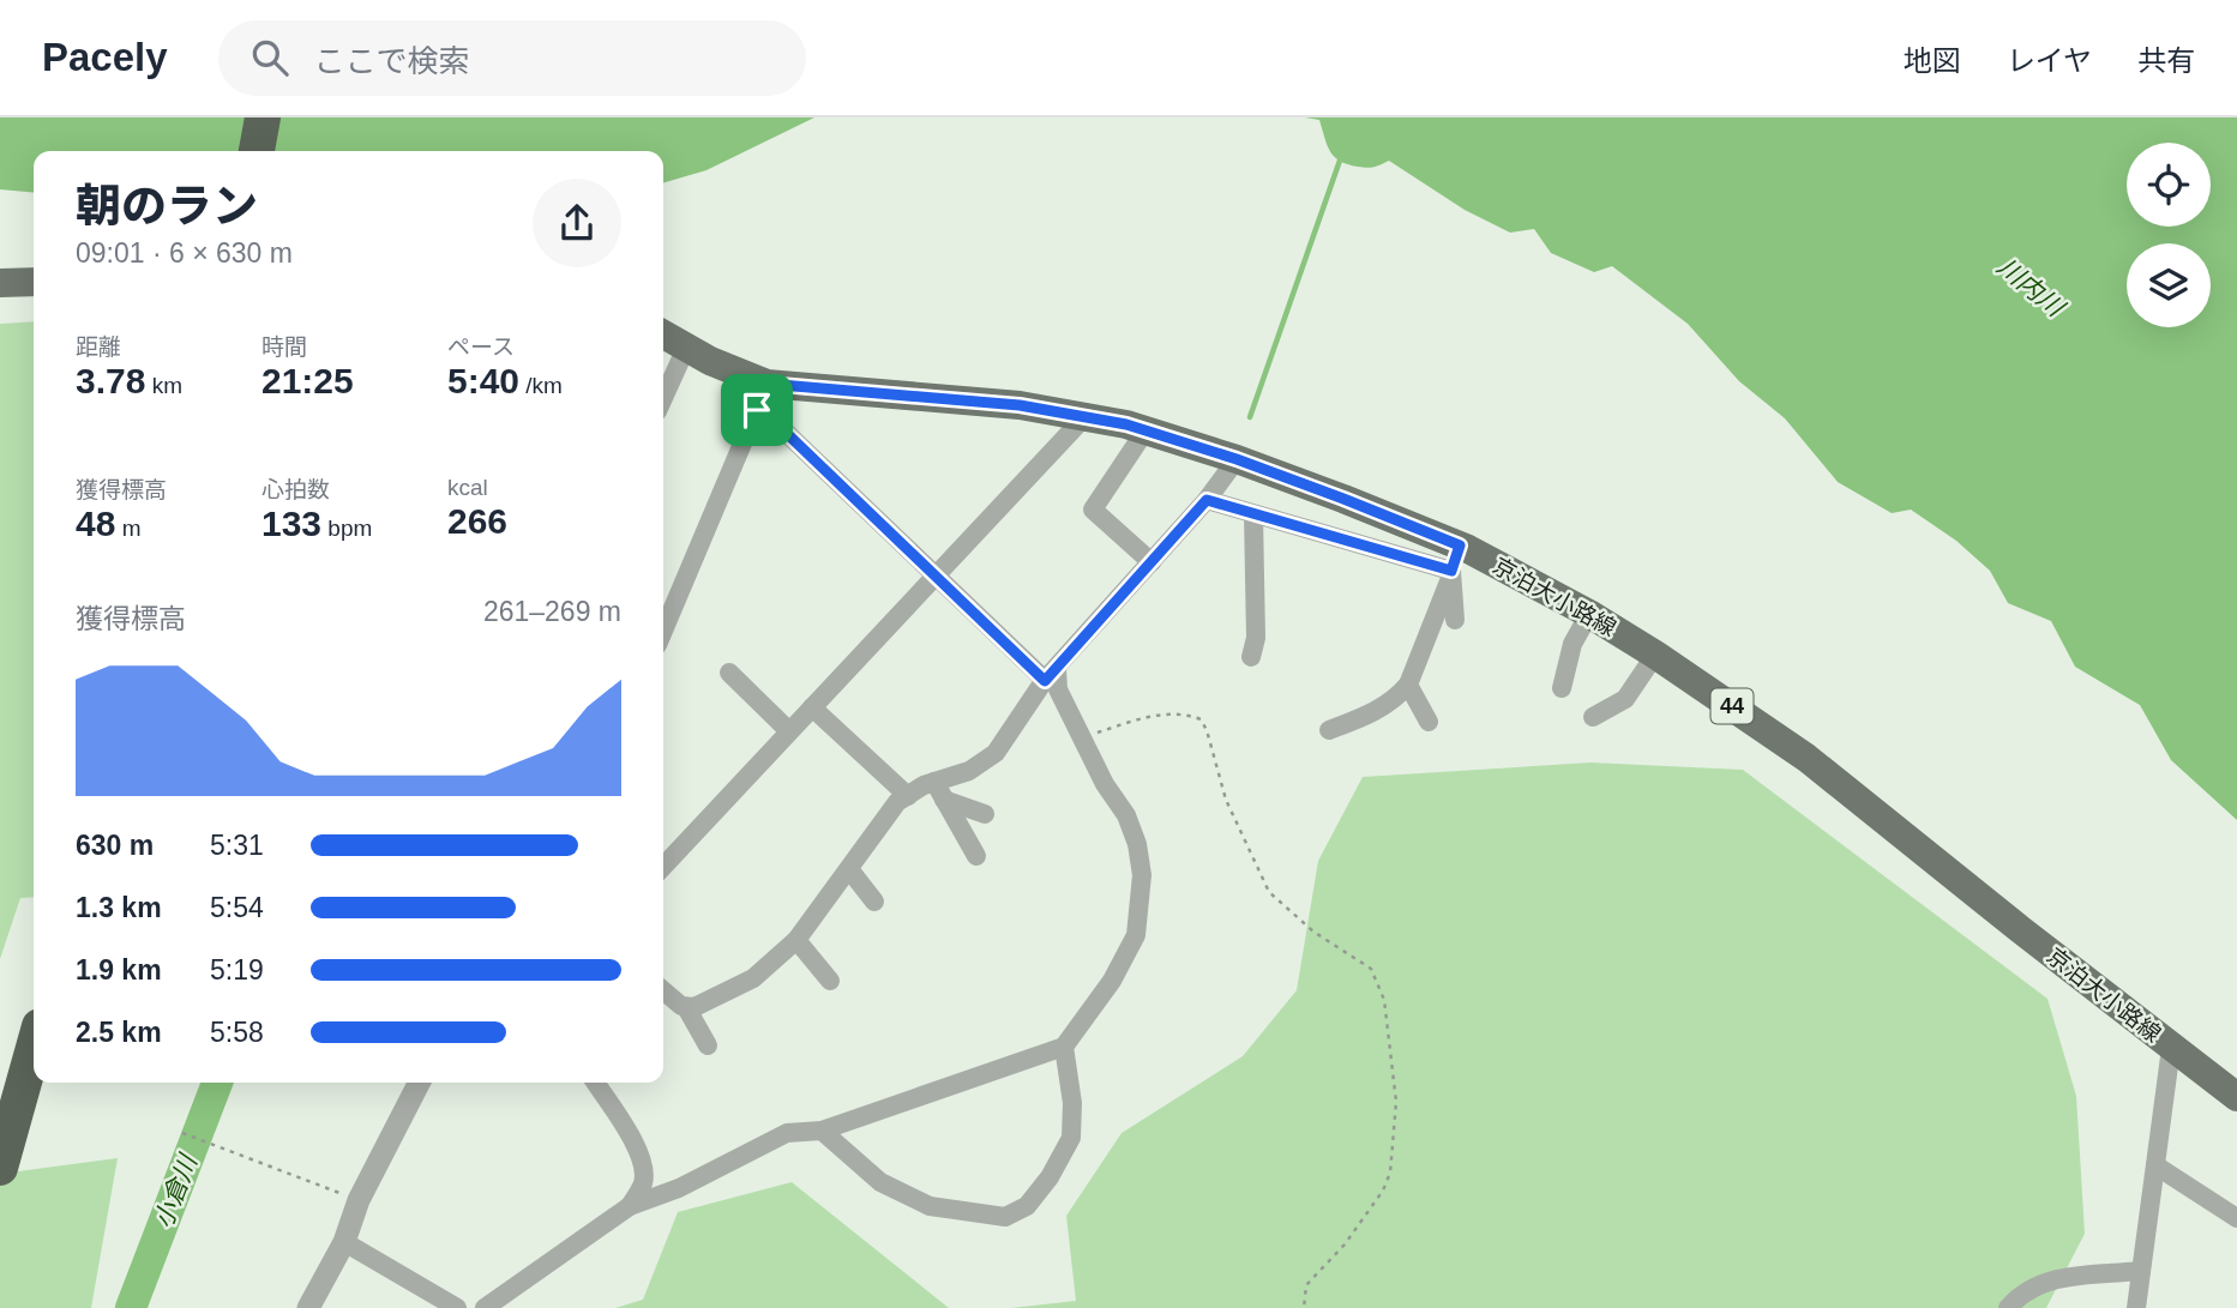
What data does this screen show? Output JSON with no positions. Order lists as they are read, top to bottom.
{
  "streets": {
    "main road": ["京泊大小路線", "44"]
  },
  "water": ["川内川", "小倉川"],
  "page": {
    "header": "Pacely",
    "search": "ここで検索",
    "nav": ["地図", "レイヤ", "共有"],
    "heading": ["朝のラン", "09:01 · 6 × 630 m"],
    "stats": [
      ["距離", "3.78 km"],
      ["時間", "21:25"],
      ["ペース", "5:40 /km"],
      ["獲得標高", "48 m"],
      ["心拍数", "133 bpm"],
      ["kcal", "266"]
    ],
    "chart": ["獲得標高", "261–269 m"],
    "list": [
      {
        "name": "630 m",
        "note": "5:31"
      },
      {
        "name": "1.3 km",
        "note": "5:54"
      },
      {
        "name": "1.9 km",
        "note": "5:19"
      },
      {
        "name": "2.5 km",
        "note": "5:58"
      }
    ]
  }
}
